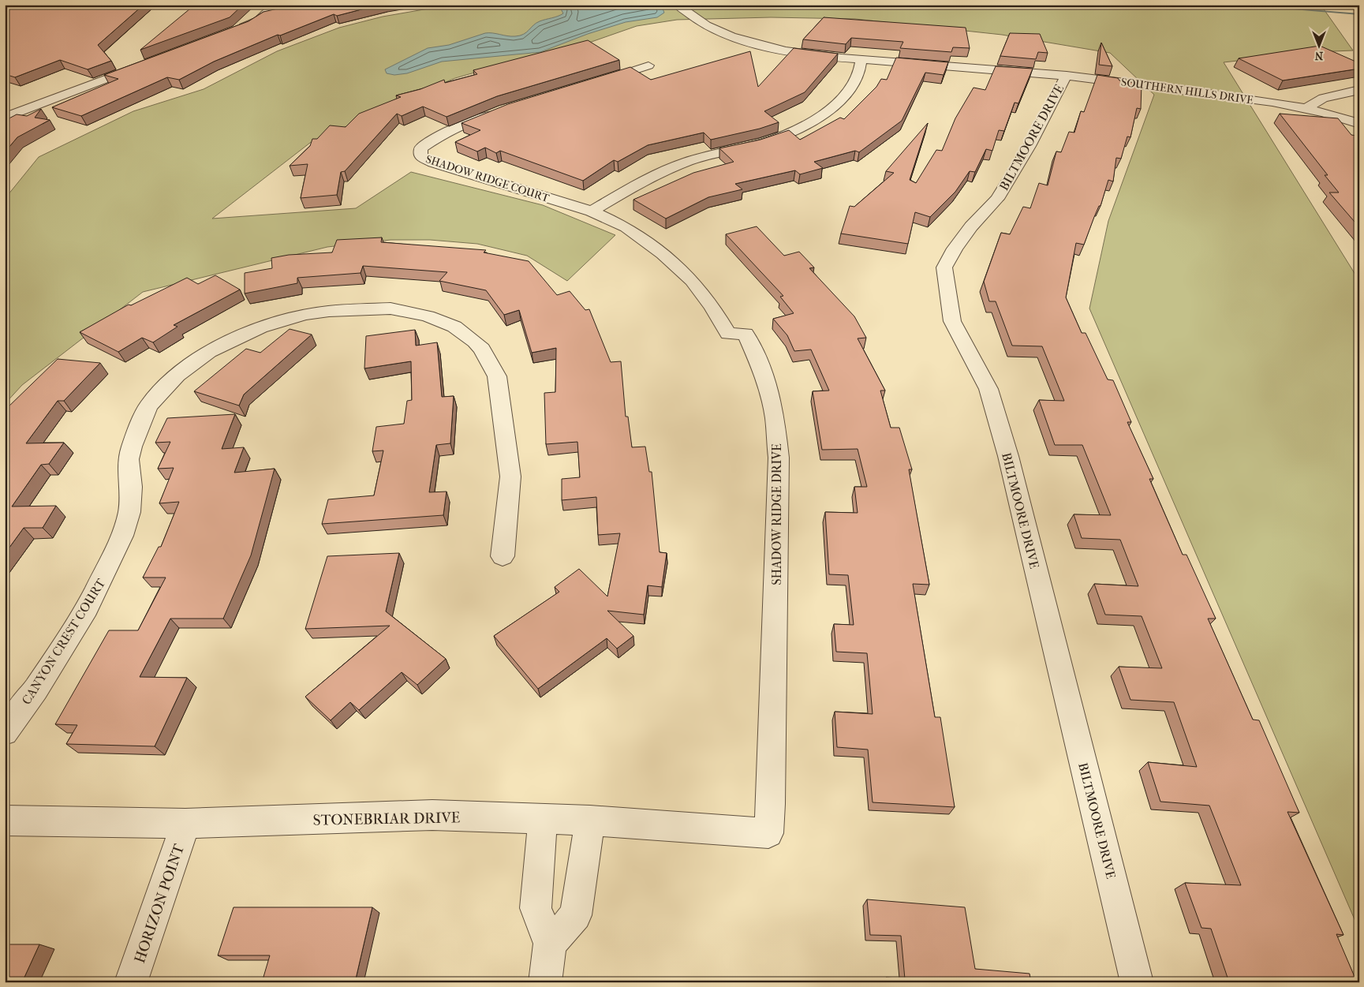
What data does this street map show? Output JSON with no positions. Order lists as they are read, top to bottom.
{
  "streets": {
    "street": [
      "SOUTHERN HILLS DRIVE",
      "BILTMOORE DRIVE",
      "SHADOW RIDGE COURT",
      "SHADOW RIDGE DRIVE",
      "CANYON CREST COURT",
      "STONEBRIAR DRIVE",
      "HORIZON POINT"
    ]
  },
  "crossings": [
    ["SOUTHERN HILLS DRIVE", "BILTMOORE DRIVE"],
    ["SHADOW RIDGE COURT", "SHADOW RIDGE DRIVE"],
    ["SHADOW RIDGE DRIVE", "STONEBRIAR DRIVE"],
    ["STONEBRIAR DRIVE", "HORIZON POINT"]
  ],
  "north": "bottom"
}
